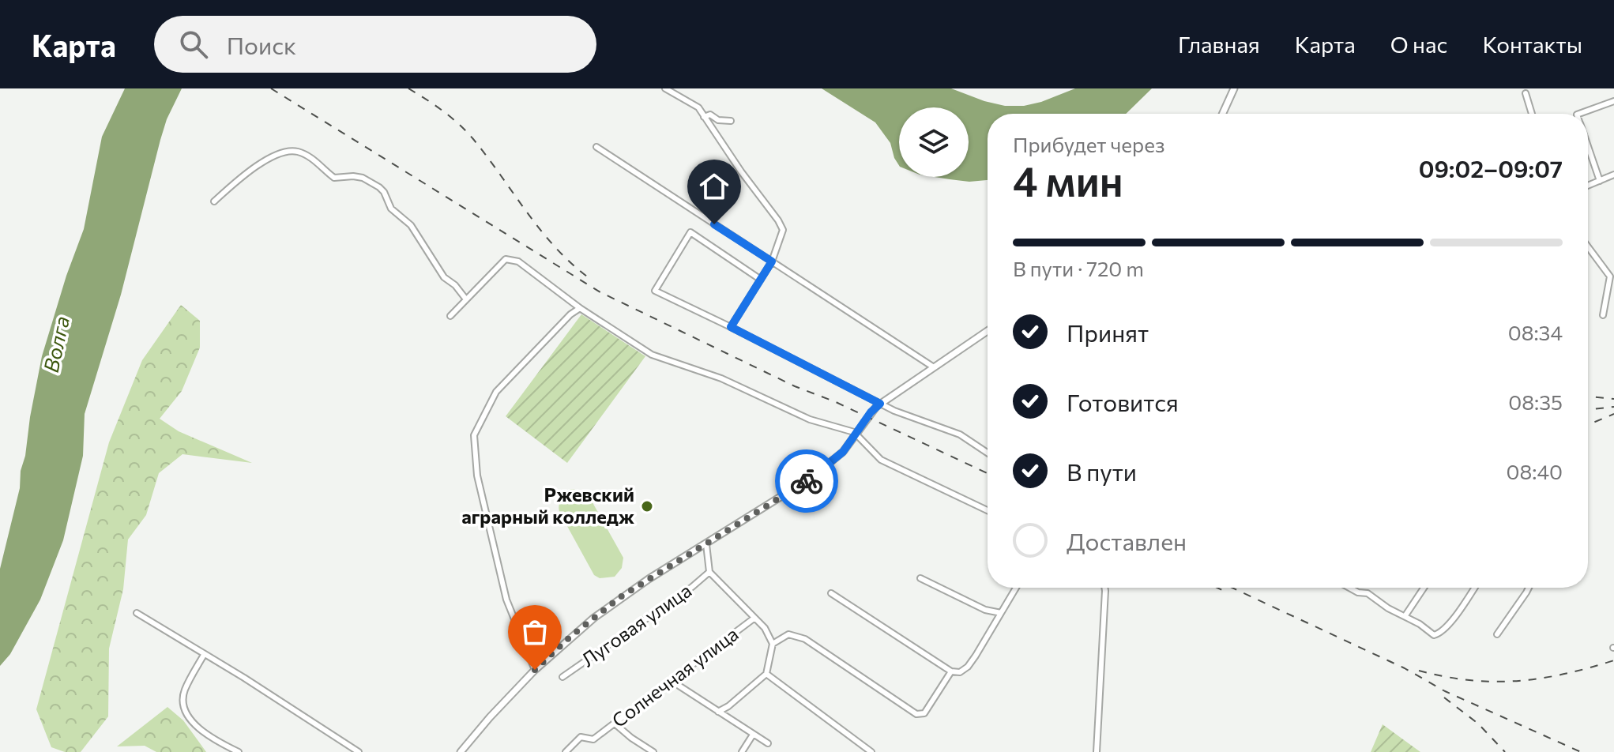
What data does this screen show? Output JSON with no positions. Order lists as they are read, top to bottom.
{
  "streets": {
    "street": ["Луговая улица", "Солнечная улица"]
  },
  "water": ["Волга"],
  "places": ["Ржевский аграрный колледж"],
  "page": {
    "header": "Карта",
    "search": "Поиск",
    "nav": [
      "Главная",
      "Карта",
      "О нас",
      "Контакты"
    ],
    "heading": ["4 мин", "Прибудет через", "09:02–09:07"],
    "bar": "В пути · 720 m",
    "list": [
      ["Принят", "08:34"],
      ["Готовится", "08:35"],
      ["В пути", "08:40"],
      "Доставлен"
    ]
  }
}
